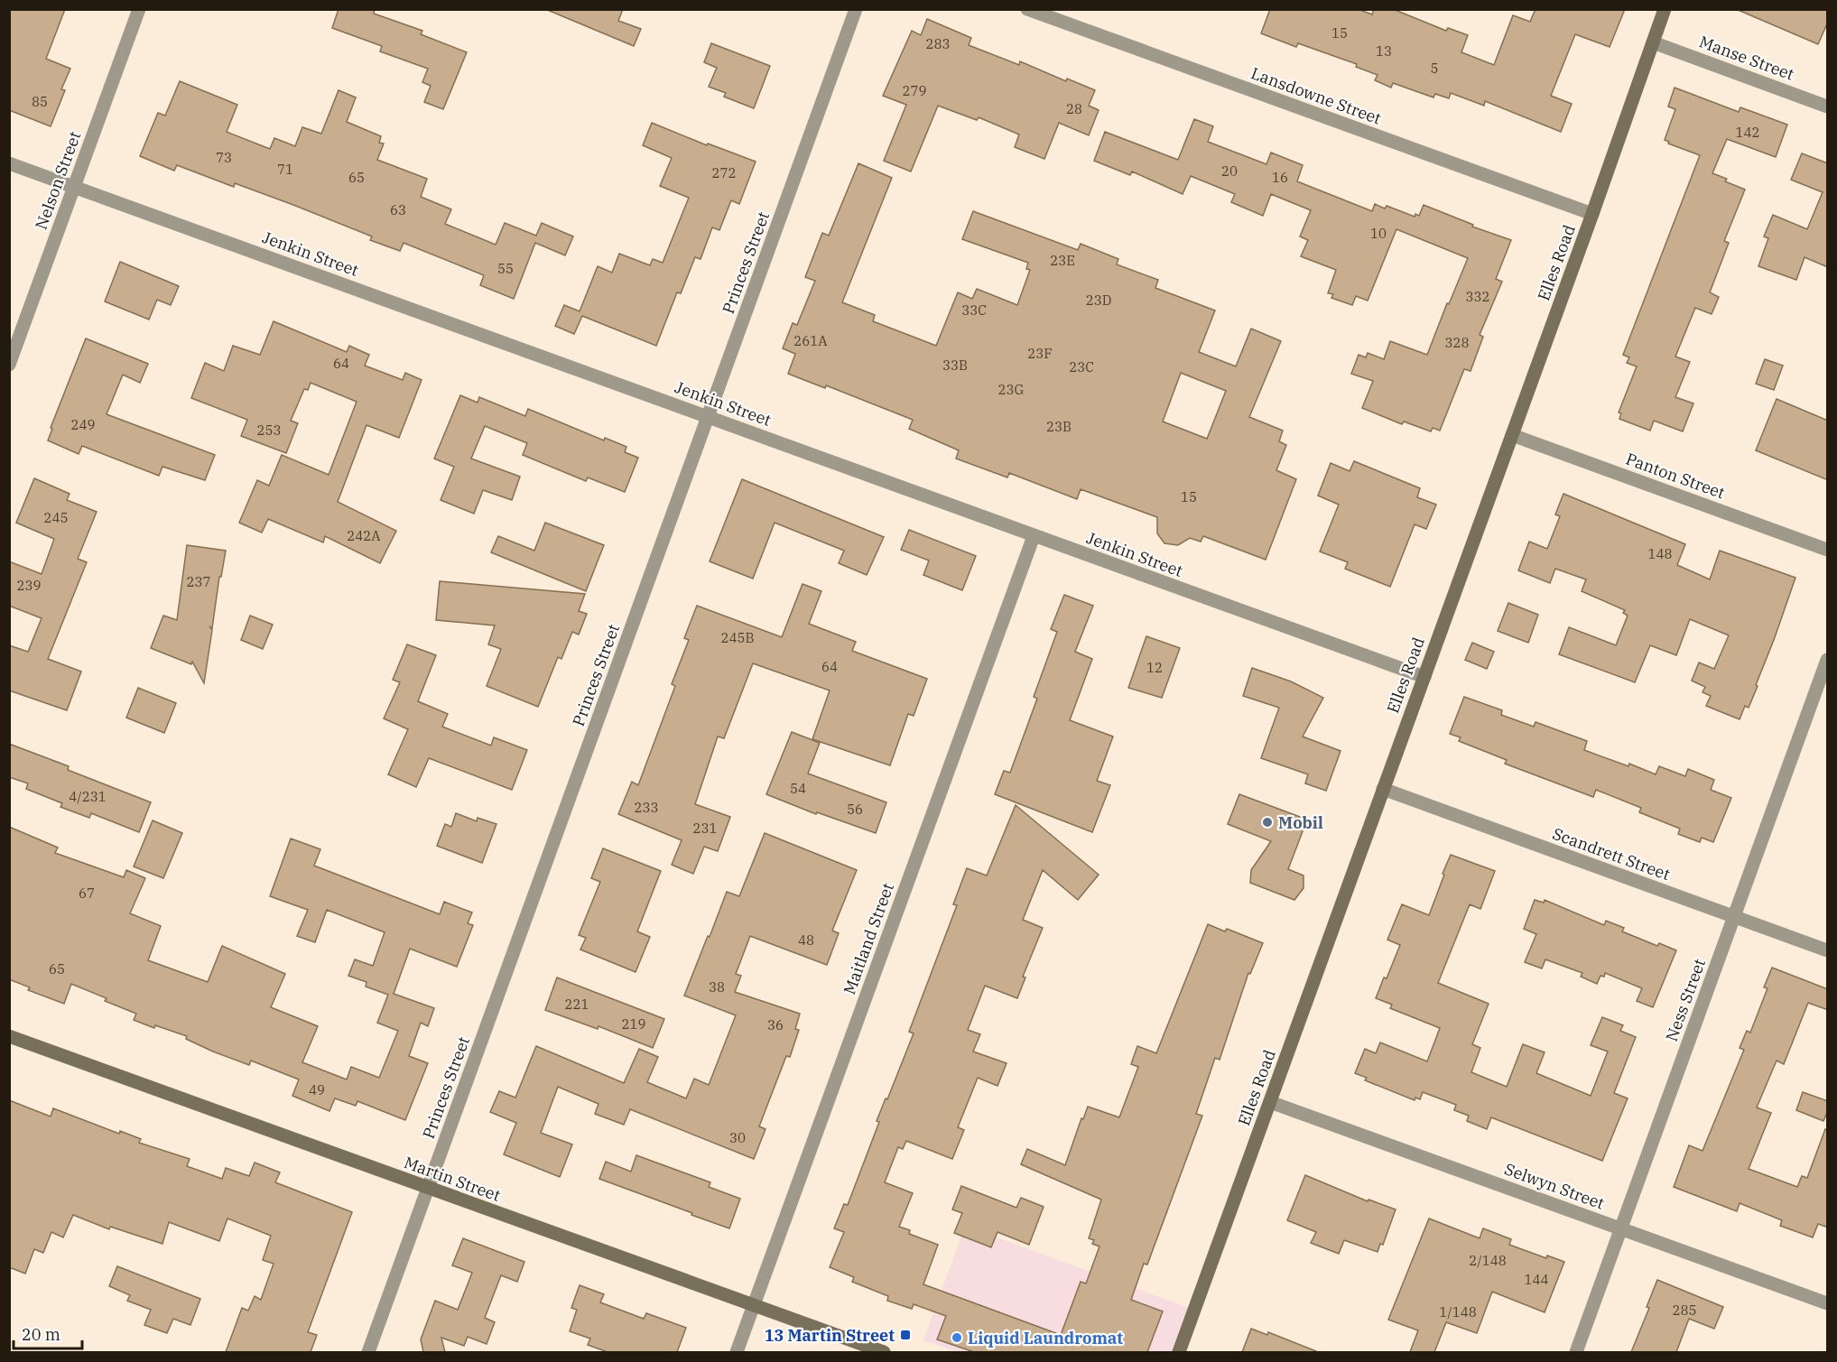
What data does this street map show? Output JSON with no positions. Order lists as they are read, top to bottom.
{
  "streets": {
    "main road": ["Elles Road", "Martin Street"],
    "street": [
      "Manse Street",
      "Lansdowne Street",
      "Nelson Street",
      "Jenkin Street",
      "Princes Street",
      "Panton Street",
      "Scandrett Street",
      "Maitland Street",
      "Ness Street",
      "Selwyn Street"
    ]
  },
  "crossings": [
    ["Manse Street", "Elles Road"],
    ["Lansdowne Street", "Elles Road"],
    ["Nelson Street", "Jenkin Street"],
    ["Jenkin Street", "Princes Street"],
    ["Jenkin Street", "Elles Road"],
    ["Jenkin Street", "Maitland Street"],
    ["Princes Street", "Martin Street"],
    ["Elles Road", "Panton Street"],
    ["Elles Road", "Scandrett Street"],
    ["Elles Road", "Selwyn Street"],
    ["Scandrett Street", "Ness Street"],
    ["Maitland Street", "Martin Street"],
    ["Ness Street", "Selwyn Street"]
  ],
  "places": {
    "other": ["Mobil", "Liquid Laundromat"],
    "transit": ["13 Martin Street"]
  },
  "house_numbers": [
    "15",
    "283",
    "13",
    "5",
    "279",
    "85",
    "28",
    "142",
    "73",
    "71",
    "20",
    "272",
    "65",
    "16",
    "63",
    "10",
    "23E",
    "55",
    "332",
    "23D",
    "33C",
    "261A",
    "328",
    "23F",
    "64",
    "33B",
    "23C",
    "23G",
    "249",
    "23B",
    "253",
    "15",
    "245",
    "242A",
    "148",
    "237",
    "239",
    "245B",
    "64",
    "12",
    "54",
    "4/231",
    "233",
    "56",
    "231",
    "67",
    "48",
    "65",
    "38",
    "221",
    "219",
    "36",
    "49",
    "30",
    "2/148",
    "144",
    "285",
    "1/148"
  ],
  "scale_bar": "20 m"
}
